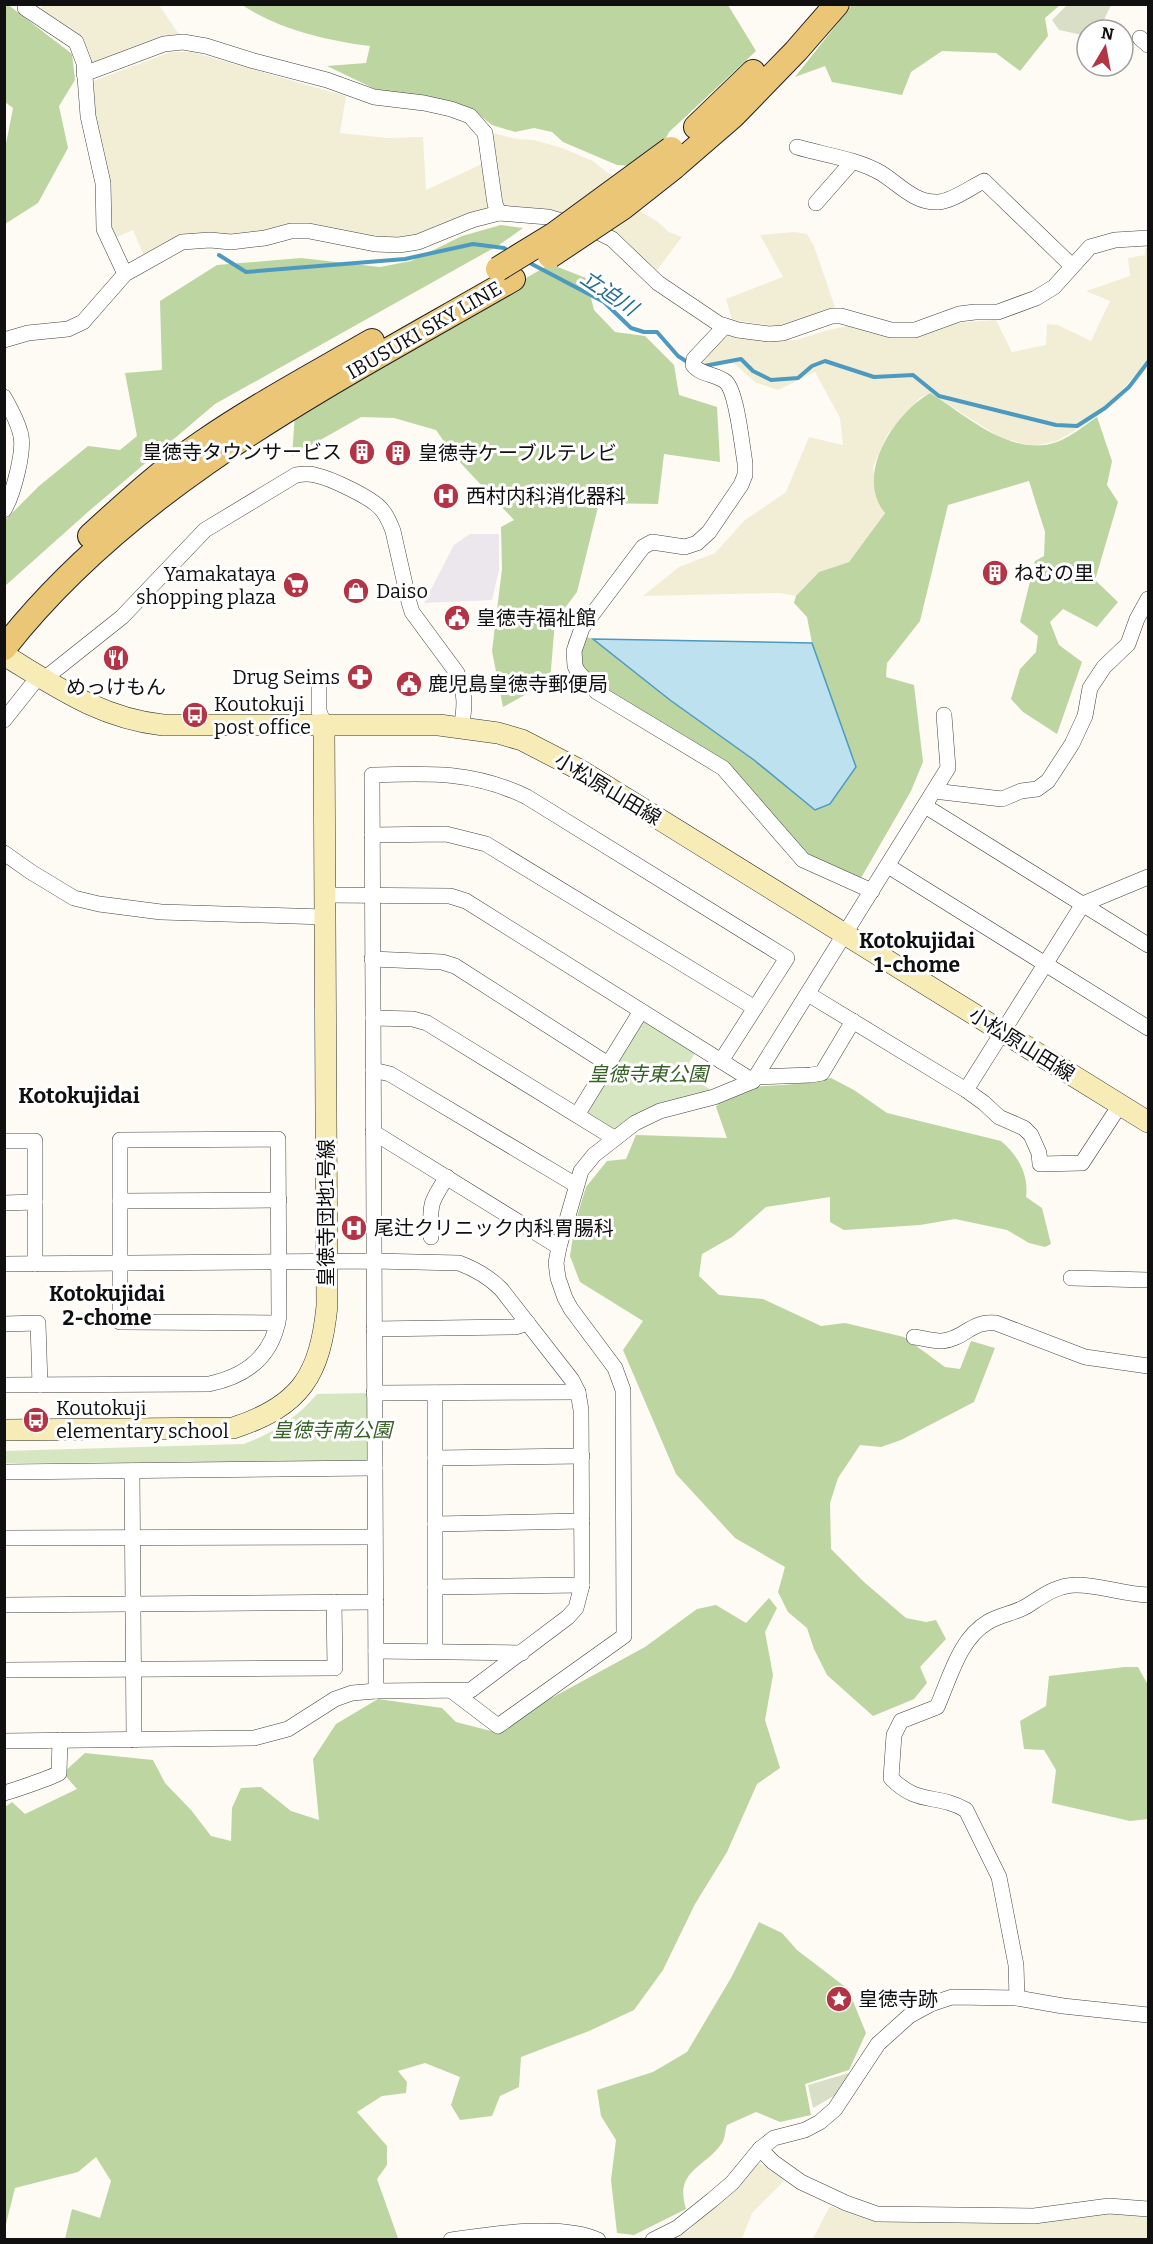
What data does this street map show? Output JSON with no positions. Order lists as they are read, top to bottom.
{
  "streets": {
    "main road": ["IBUSUKI SKY LINE"],
    "street": ["小松原山田線", "皇徳寺団地1号線"]
  },
  "crossings": [
    ["小松原山田線", "皇徳寺団地1号線"]
  ],
  "districts": ["Kotokujidai 1-chome", "Kotokujidai", "Kotokujidai 2-chome"],
  "water": ["立迫川"],
  "parks": ["皇徳寺東公園", "皇徳寺南公園"],
  "places": {
    "building": ["皇徳寺タウンサービス", "皇徳寺ケーブルテレビ", "ねむの里"],
    "hospital": ["西村内科消化器科", "尾辻クリニック内科胃腸科"],
    "supermarket": ["Yamakataya shopping plaza"],
    "shop": ["Daiso"],
    "public building": ["皇徳寺福祉館", "鹿児島皇徳寺郵便局"],
    "restaurant": ["めっけもん"],
    "pharmacy": ["Drug Seims"],
    "bus stop": ["Koutokuji post office", "Koutokuji elementary school"],
    "place": ["皇徳寺跡"]
  },
  "north": "top"
}
